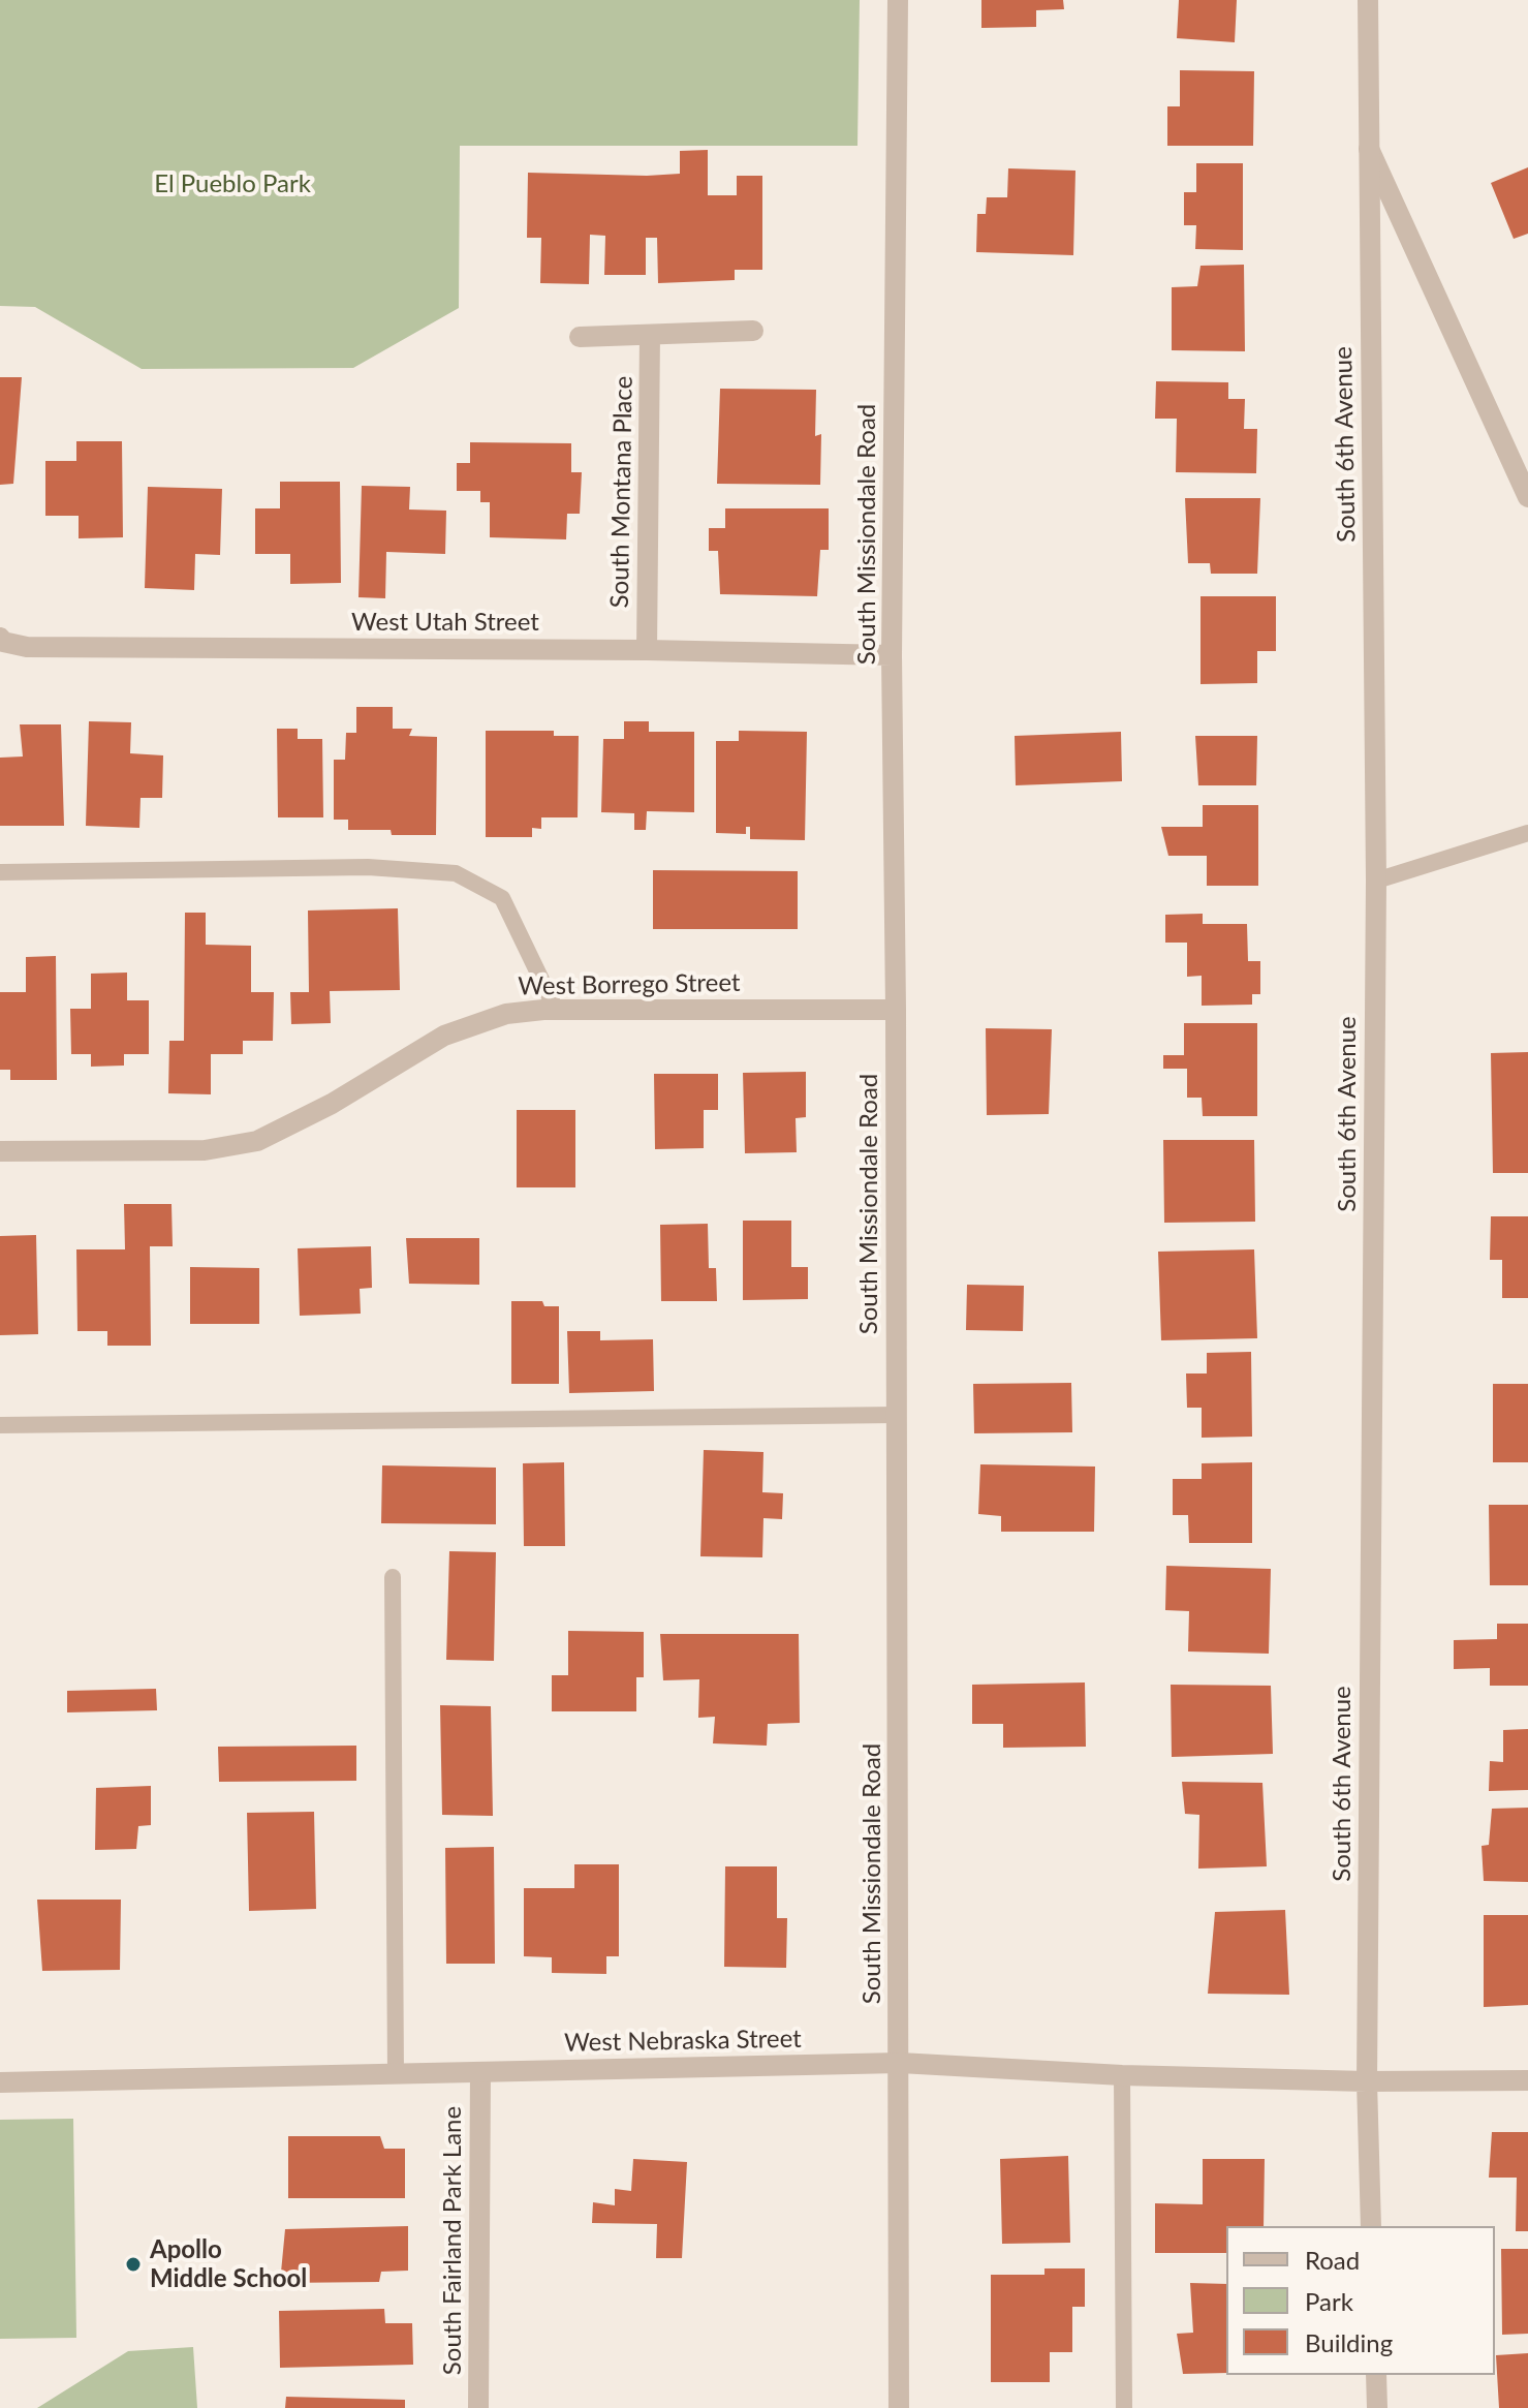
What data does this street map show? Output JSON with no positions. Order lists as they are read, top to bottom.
{
  "streets": {
    "street": [
      "South 6th Avenue",
      "South Montana Place",
      "South Missiondale Road",
      "West Utah Street",
      "West Borrego Street",
      "West Nebraska Street",
      "South Fairland Park Lane"
    ]
  },
  "crossings": [
    ["South 6th Avenue", "West Nebraska Street"],
    ["South Montana Place", "West Utah Street"],
    ["South Missiondale Road", "West Utah Street"],
    ["South Missiondale Road", "West Borrego Street"],
    ["South Missiondale Road", "West Nebraska Street"],
    ["West Nebraska Street", "South Fairland Park Lane"]
  ],
  "parks": ["El Pueblo Park"],
  "places": ["Apollo Middle School"],
  "legend": ["Road", "Park", "Building"]
}
